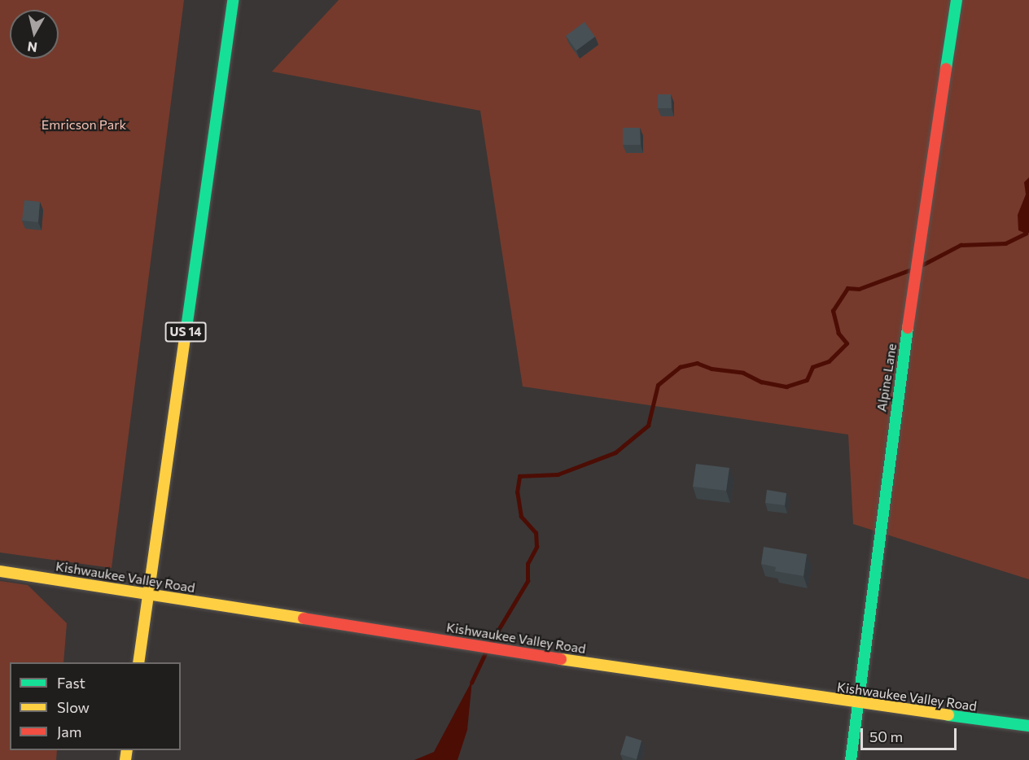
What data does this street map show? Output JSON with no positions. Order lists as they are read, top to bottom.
{
  "streets": {
    "street": ["US 14", "Alpine Lane", "Kishwaukee Valley Road"]
  },
  "crossings": [
    ["US 14", "Kishwaukee Valley Road"],
    ["Alpine Lane", "Kishwaukee Valley Road"]
  ],
  "parks": ["Emricson Park"],
  "legend": ["Fast", "Slow", "Jam"],
  "scale_bar": "50 m",
  "north": "bottom"
}
